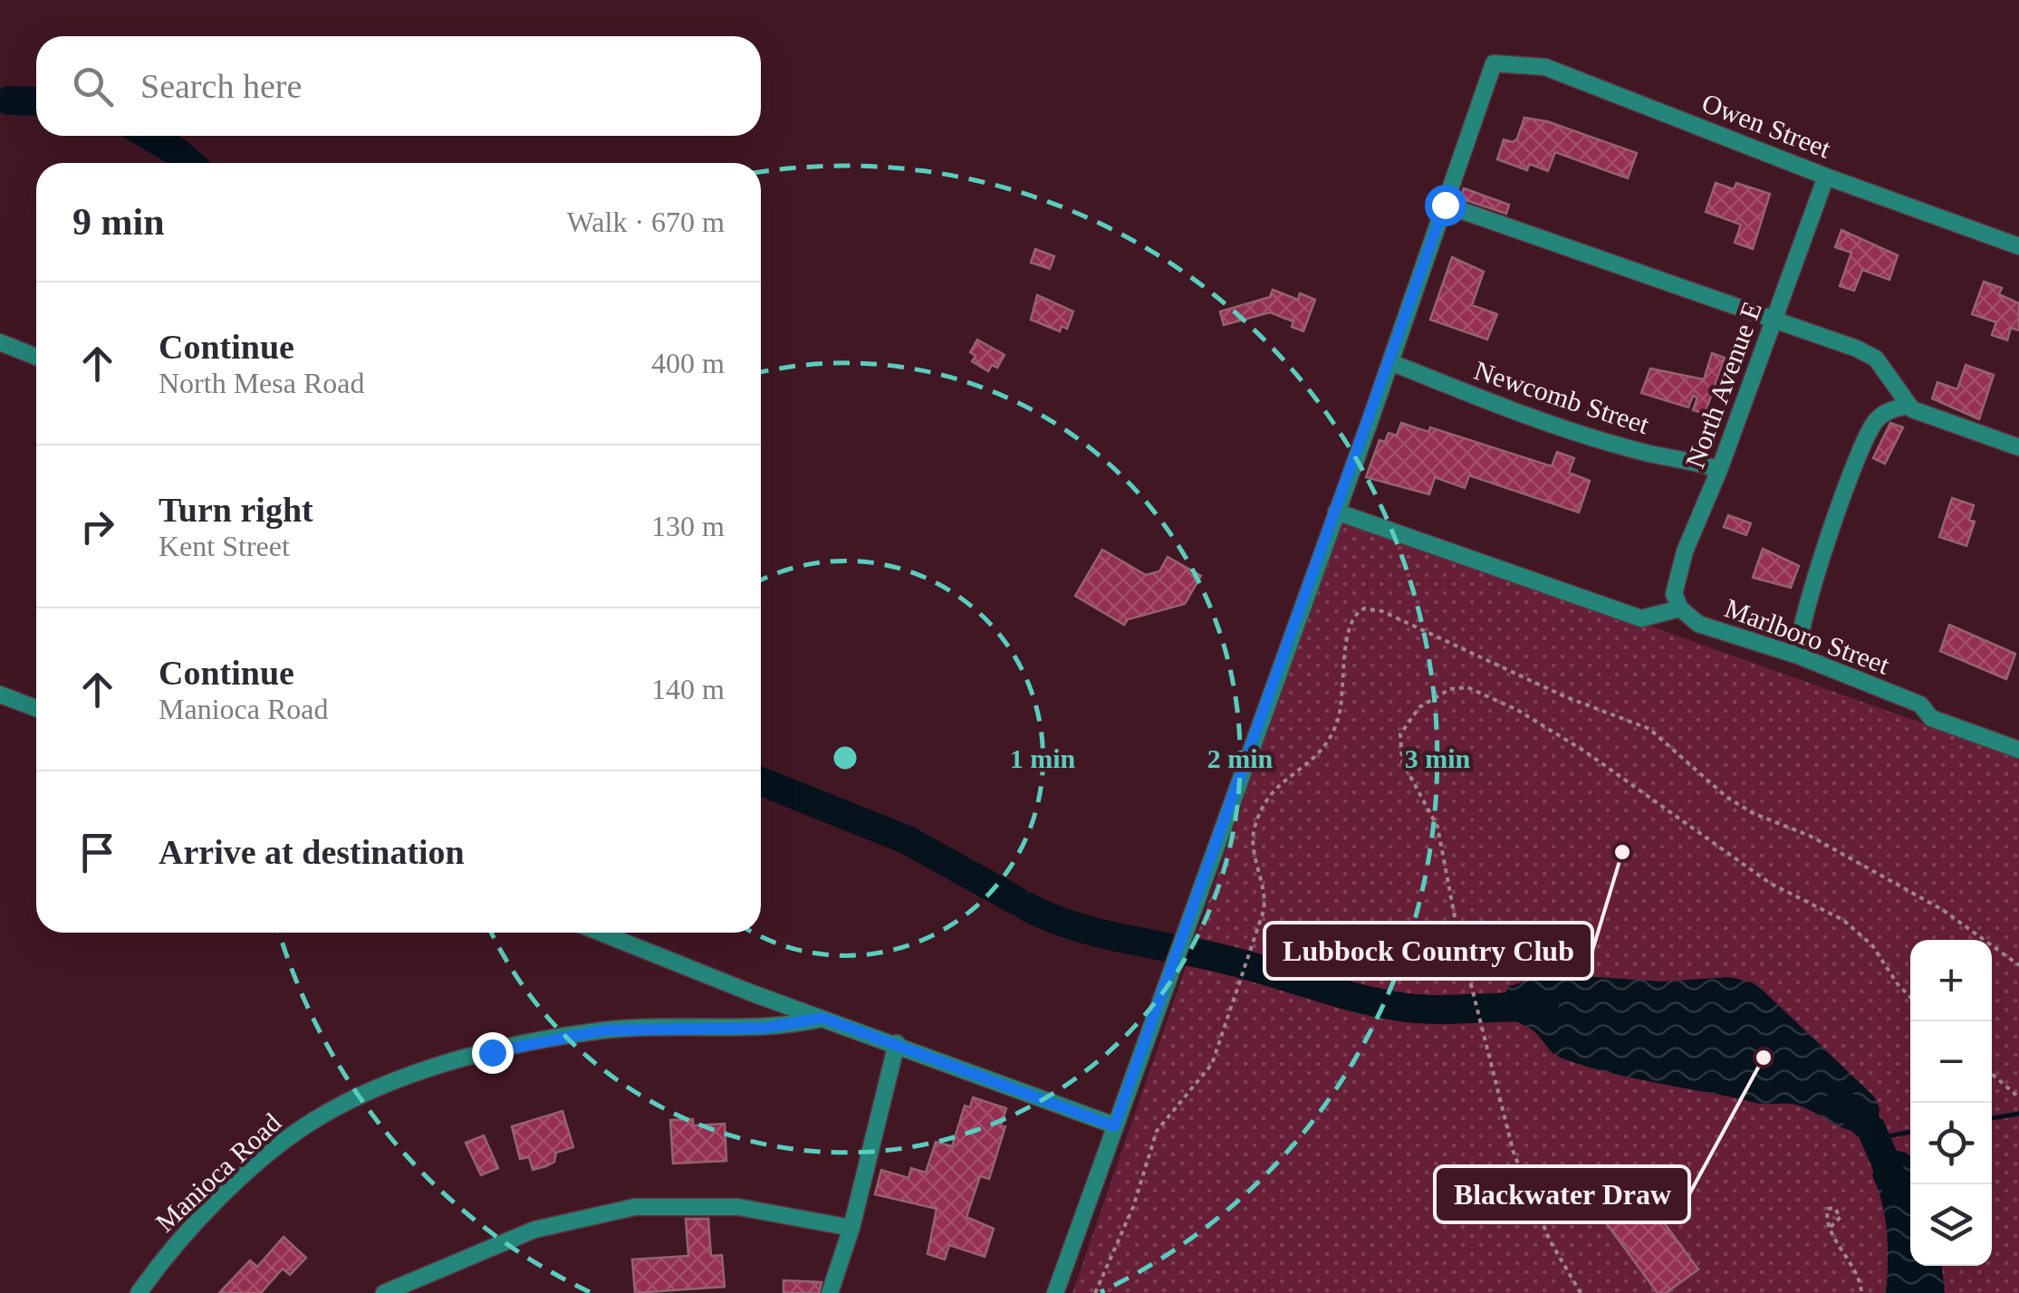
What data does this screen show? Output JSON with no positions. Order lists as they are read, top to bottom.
{
  "streets": {
    "street": [
      "Owen Street",
      "North Avenue E",
      "Newcomb Street",
      "Marlboro Street",
      "Manioca Road"
    ]
  },
  "crossings": [
    ["Owen Street", "North Avenue E"],
    ["North Avenue E", "Newcomb Street"],
    ["North Avenue E", "Marlboro Street"]
  ],
  "places": ["Lubbock Country Club", "Blackwater Draw"],
  "page": {
    "search": "Search here",
    "heading": ["9 min", "Walk · 670 m"],
    "list": [
      ["Continue", "North Mesa Road", "400 m"],
      ["Turn right", "Kent Street", "130 m"],
      ["Continue", "Manioca Road", "140 m"],
      "Arrive at destination"
    ],
    "map_buttons": ["+", "−"]
  },
  "rings": ["1 min", "2 min", "3 min"]
}
